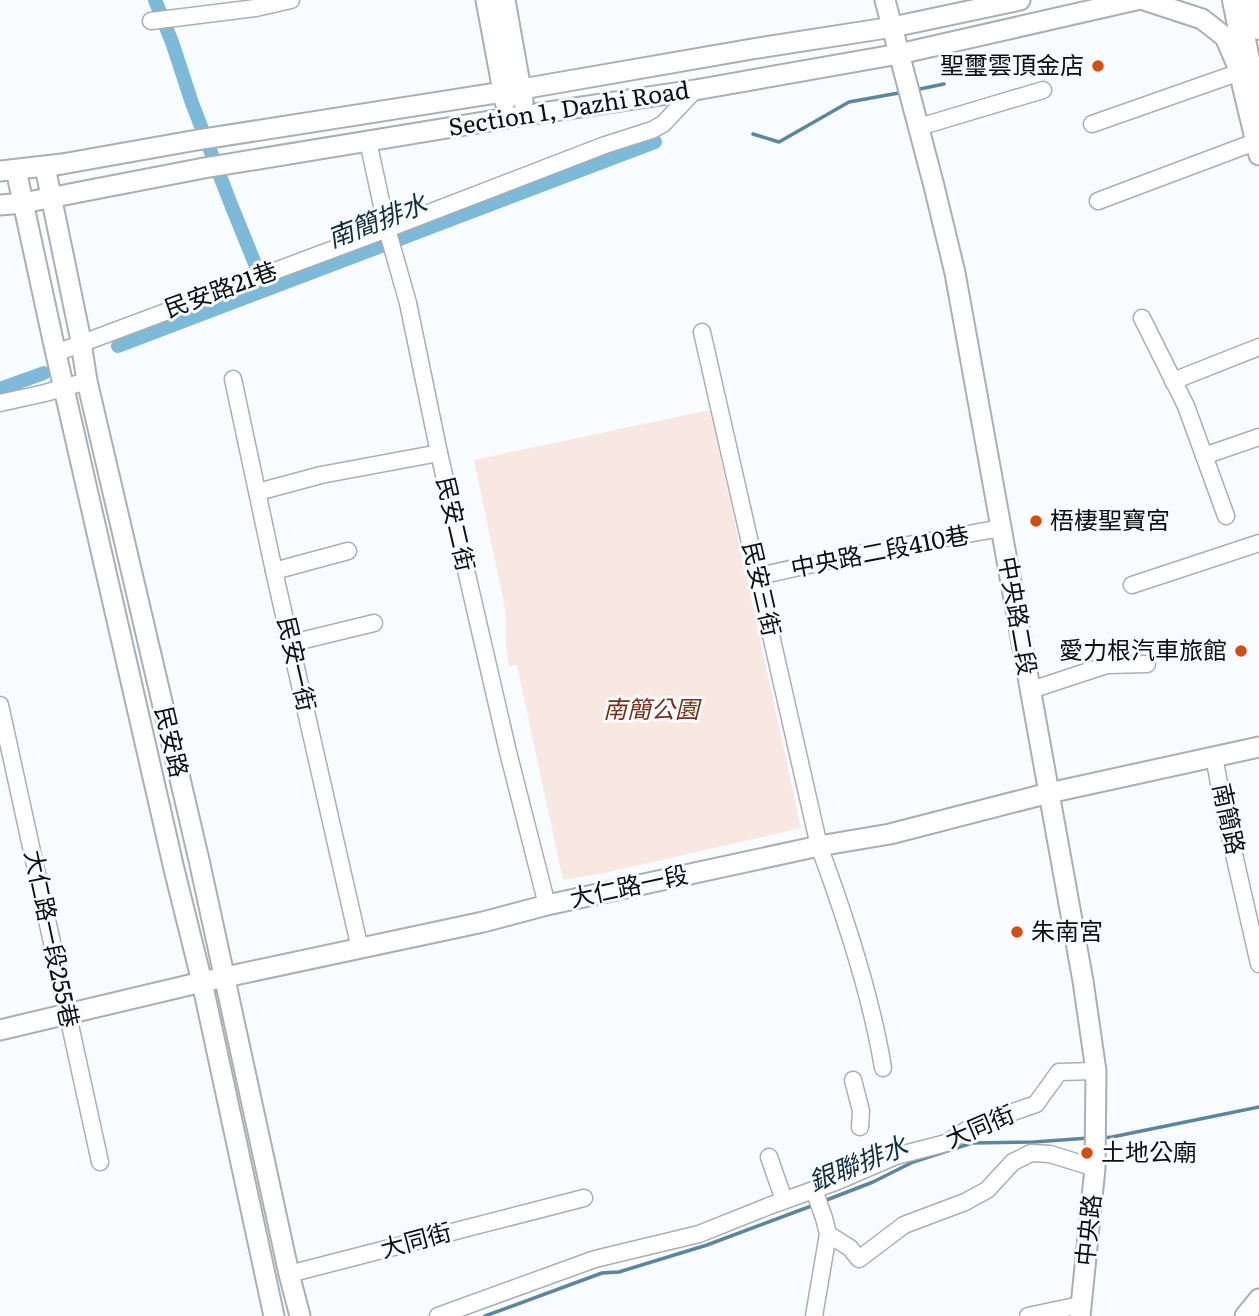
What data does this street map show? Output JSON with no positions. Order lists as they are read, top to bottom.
{
  "streets": {
    "street": [
      "Section 1, Dazhi Road",
      "民安路21巷",
      "民安二街",
      "中央路二段410巷",
      "民安三街",
      "中央路二段",
      "民安一街",
      "民安路",
      "南簡路",
      "大仁路一段",
      "大仁路一段255巷",
      "大同街",
      "中央路"
    ]
  },
  "crossings": [
    ["Section 1, Dazhi Road", "民安路21巷"],
    ["Section 1, Dazhi Road", "民安二街"],
    ["Section 1, Dazhi Road", "中央路二段"],
    ["Section 1, Dazhi Road", "民安路"],
    ["民安路21巷", "民安二街"],
    ["民安路21巷", "民安路"],
    ["民安二街", "大仁路一段"],
    ["中央路二段410巷", "民安三街"],
    ["中央路二段410巷", "中央路二段"],
    ["民安三街", "大仁路一段"],
    ["中央路二段", "大仁路一段"],
    ["中央路二段", "大同街"],
    ["中央路二段", "中央路"],
    ["民安一街", "大仁路一段"],
    ["民安路", "大仁路一段"],
    ["民安路", "大同街"],
    ["南簡路", "大仁路一段"],
    ["大仁路一段", "大仁路一段255巷"]
  ],
  "water": ["南簡排水", "銀聯排水"],
  "parks": ["南簡公園"],
  "places": [
    "聖璽雲頂金店",
    "梧棲聖寶宮",
    "愛力根汽車旅館",
    "朱南宮",
    "土地公廟"
  ]
}
